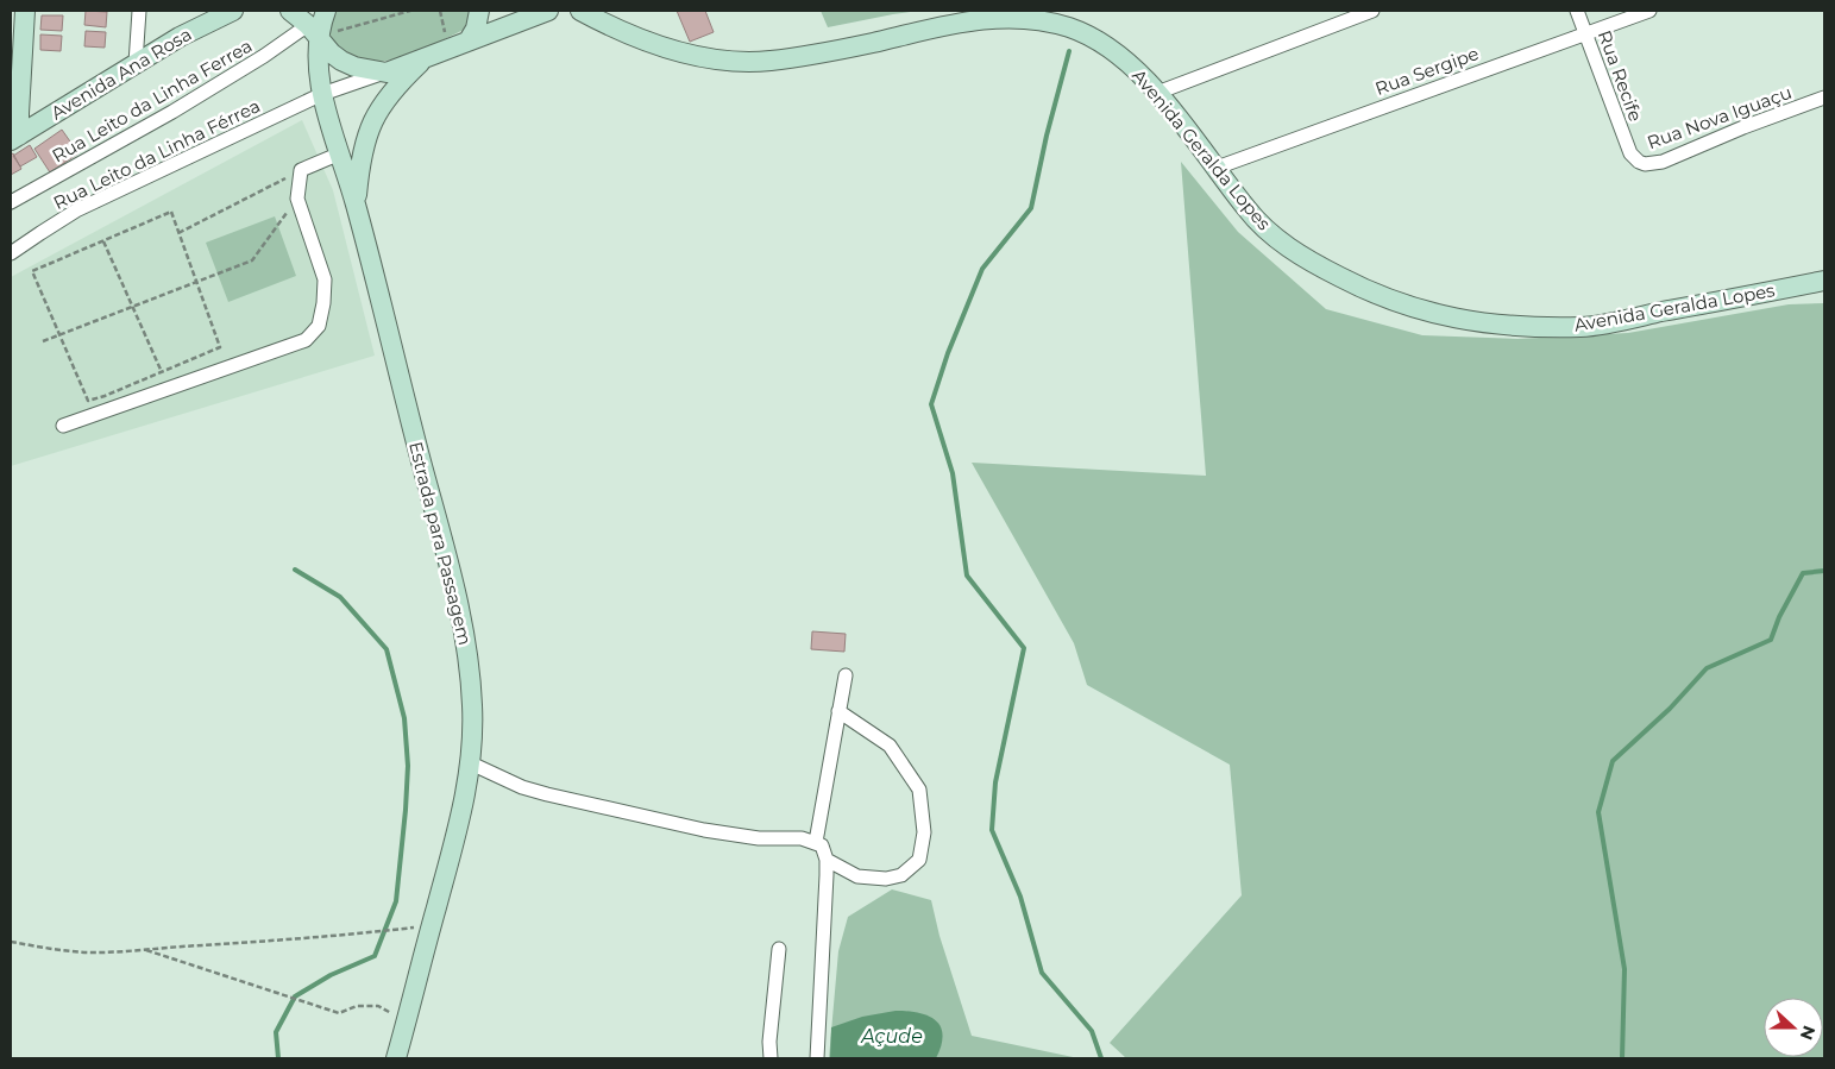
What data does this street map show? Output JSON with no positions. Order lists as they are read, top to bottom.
{
  "streets": {
    "main road": ["Avenida Ana Rosa", "Avenida Geralda Lopes", "Estrada para Passagem"],
    "street": [
      "Rua Sergipe",
      "Rua Recife",
      "Rua Leito da Linha Ferrea",
      "Rua Nova Iguaçu",
      "Rua Leito da Linha Férrea"
    ]
  },
  "crossings": [
    ["Rua Sergipe", "Rua Recife"],
    ["Rua Sergipe", "Avenida Geralda Lopes"],
    ["Rua Recife", "Rua Nova Iguaçu"],
    ["Rua Leito da Linha Ferrea", "Estrada para Passagem"],
    ["Rua Leito da Linha Férrea", "Estrada para Passagem"]
  ],
  "water": ["Açude"],
  "north": "right"
}
